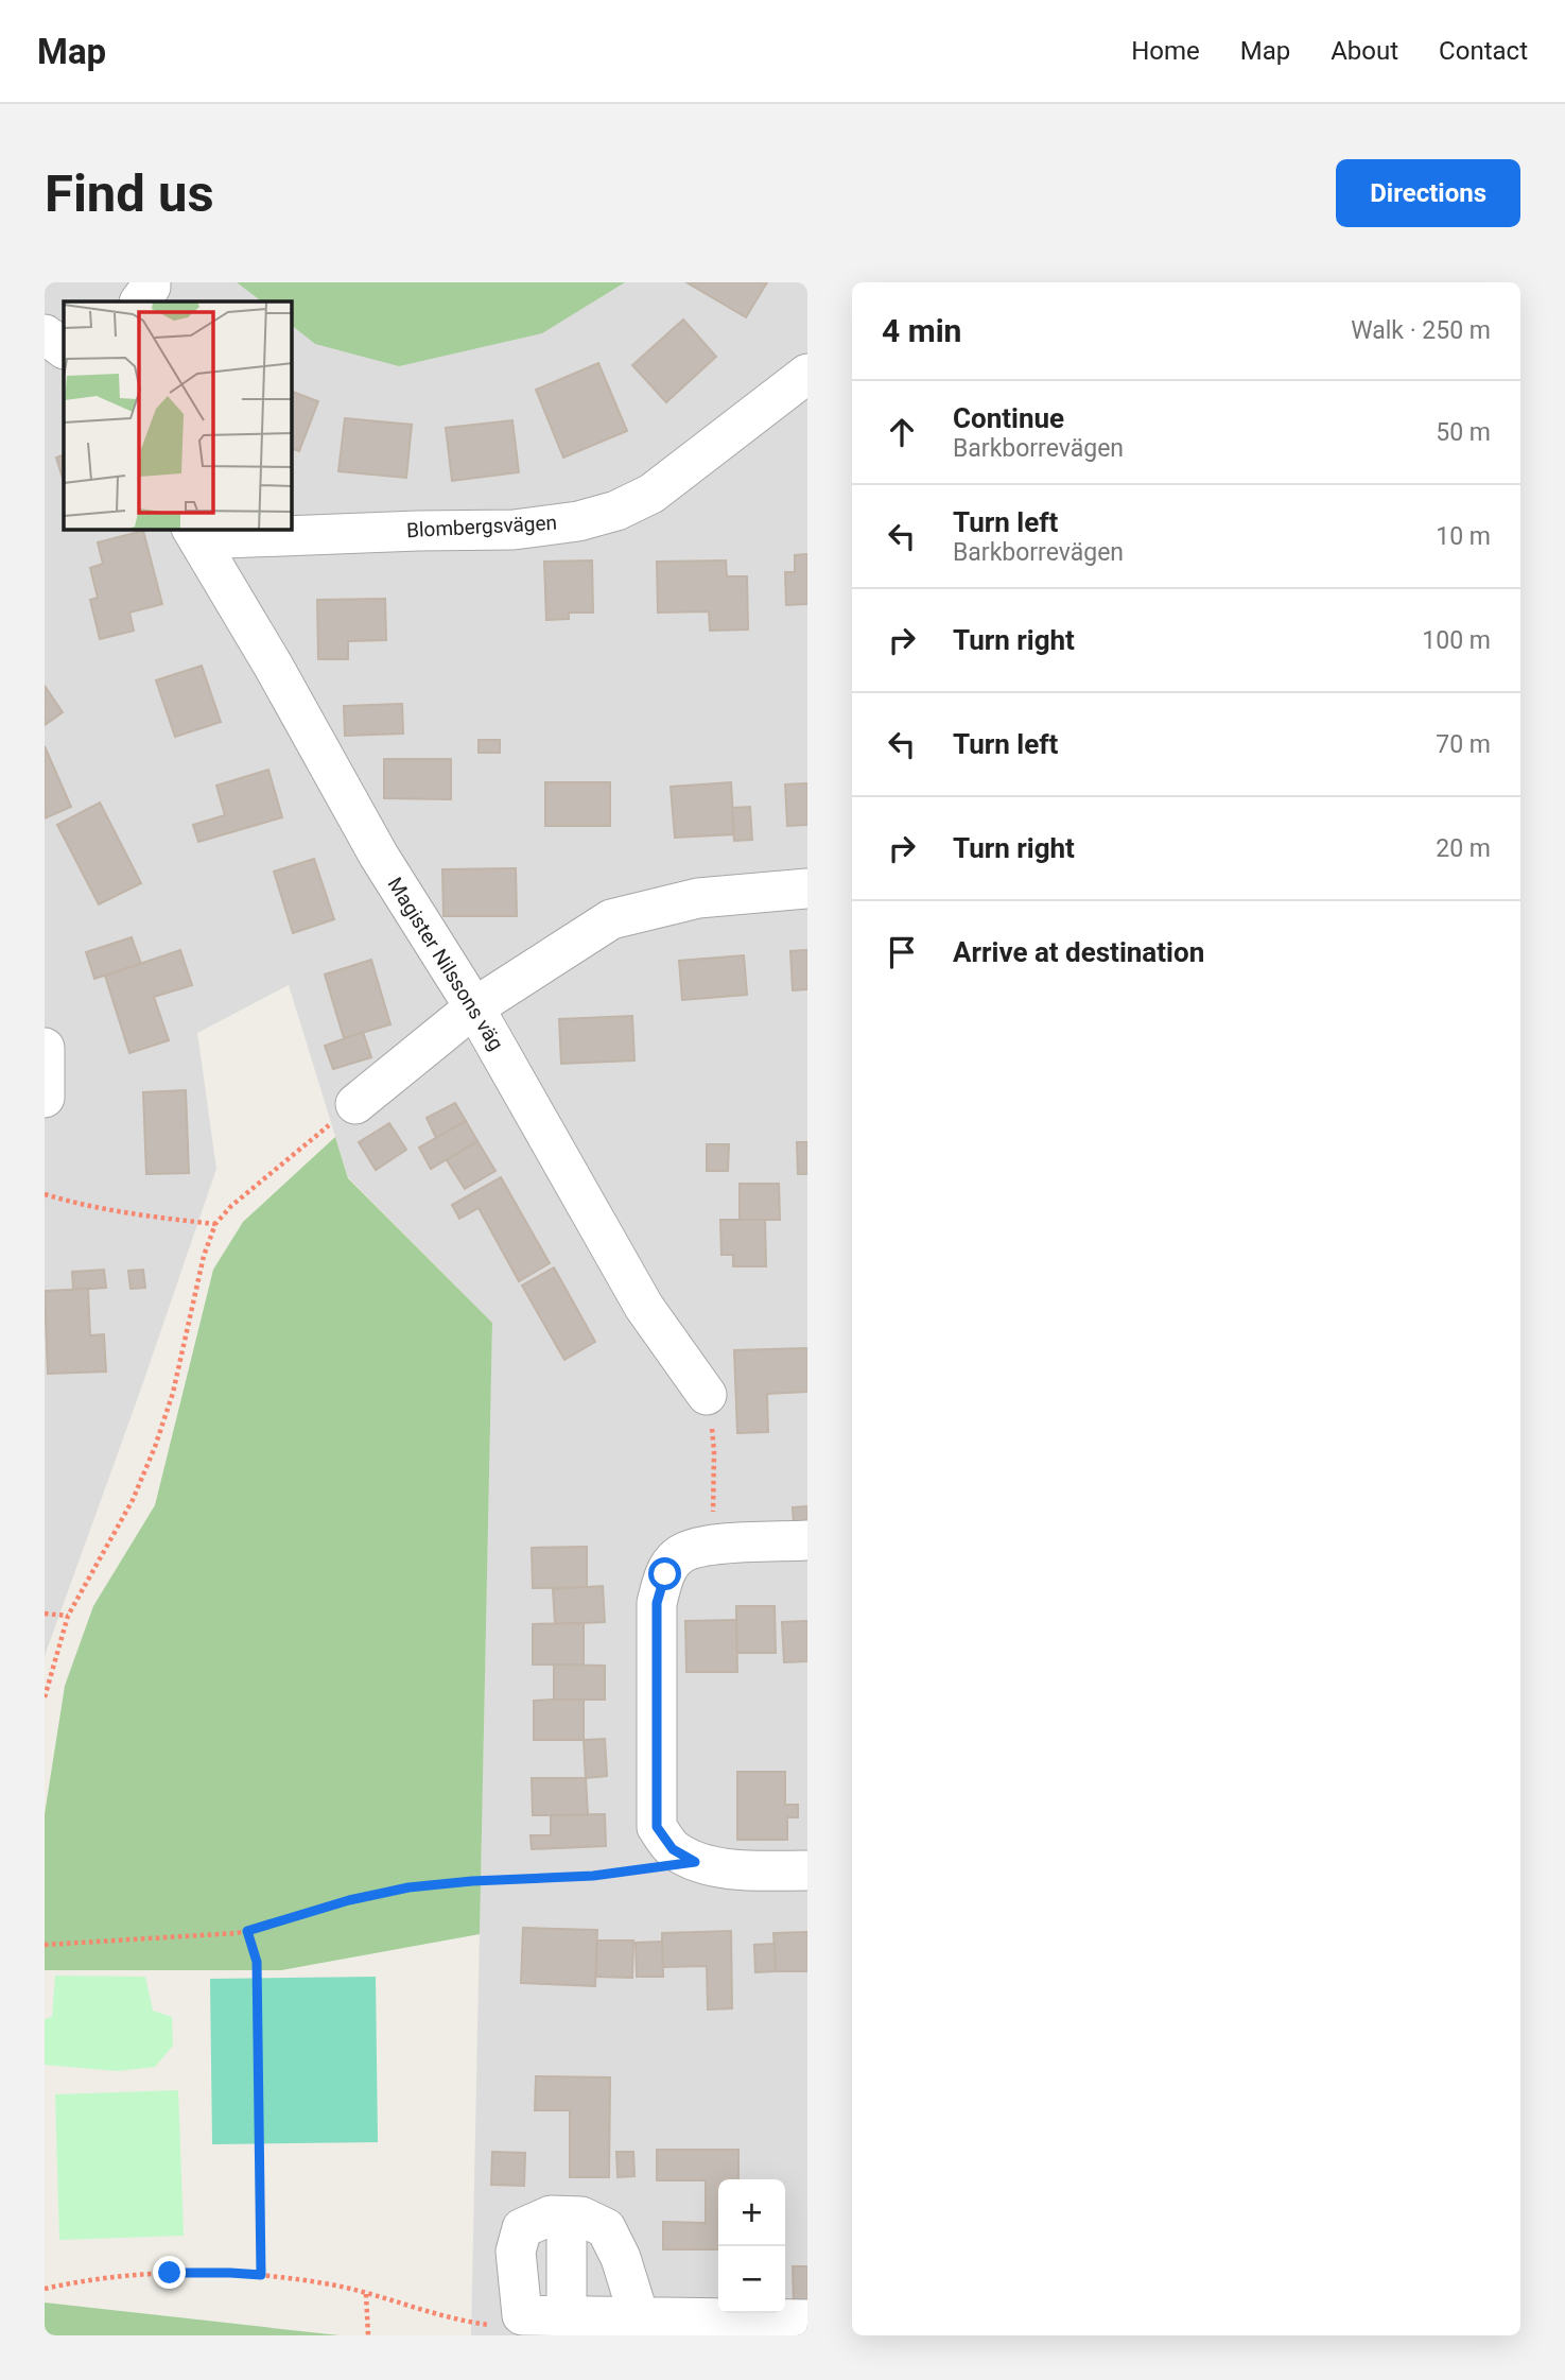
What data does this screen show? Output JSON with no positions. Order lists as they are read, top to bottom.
{
  "streets": {
    "street": ["Blombergsvägen", "Magister Nilssons väg"]
  },
  "crossings": [
    ["Blombergsvägen", "Magister Nilssons väg"]
  ],
  "page": {
    "header": "Map",
    "nav": [
      "Home",
      "Map",
      "About",
      "Contact"
    ],
    "buttons": "Directions",
    "title": "Find us",
    "heading": ["4 min", "Walk · 250 m"],
    "list": [
      ["Continue", "Barkborrevägen", "50 m"],
      ["Turn left", "Barkborrevägen", "10 m"],
      ["Turn right", "100 m"],
      ["Turn left", "70 m"],
      ["Turn right", "20 m"],
      "Arrive at destination"
    ],
    "map_buttons": ["+", "−"]
  }
}
